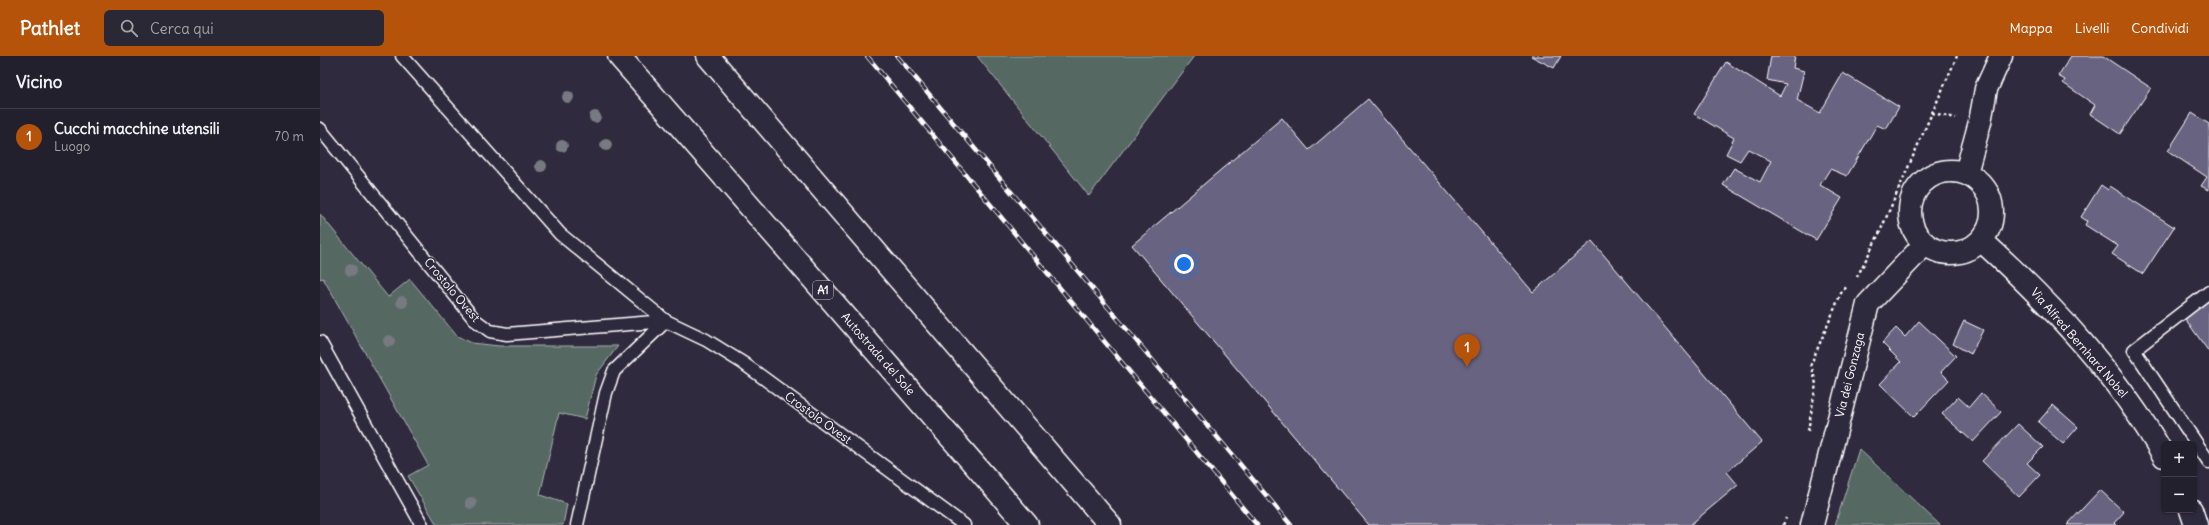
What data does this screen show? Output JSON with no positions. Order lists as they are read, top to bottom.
{
  "streets": {
    "main road": [
      "A1",
      "Via Alfred Bernhard Nobel",
      "Autostrada del Sole",
      "Via dei Gonzaga"
    ],
    "lane": ["Crostolo Ovest"]
  },
  "crossings": [
    ["Via Alfred Bernhard Nobel", "Via dei Gonzaga"]
  ],
  "page": {
    "header": "Pathlet",
    "search": "Cerca qui",
    "nav": ["Mappa", "Livelli", "Condividi"],
    "heading": "Vicino",
    "list": [
      {
        "mark": "1",
        "name": "Cucchi macchine utensili",
        "note": "Luogo",
        "value": "70 m"
      }
    ],
    "pins": "1",
    "map_buttons": ["+", "−"]
  }
}
